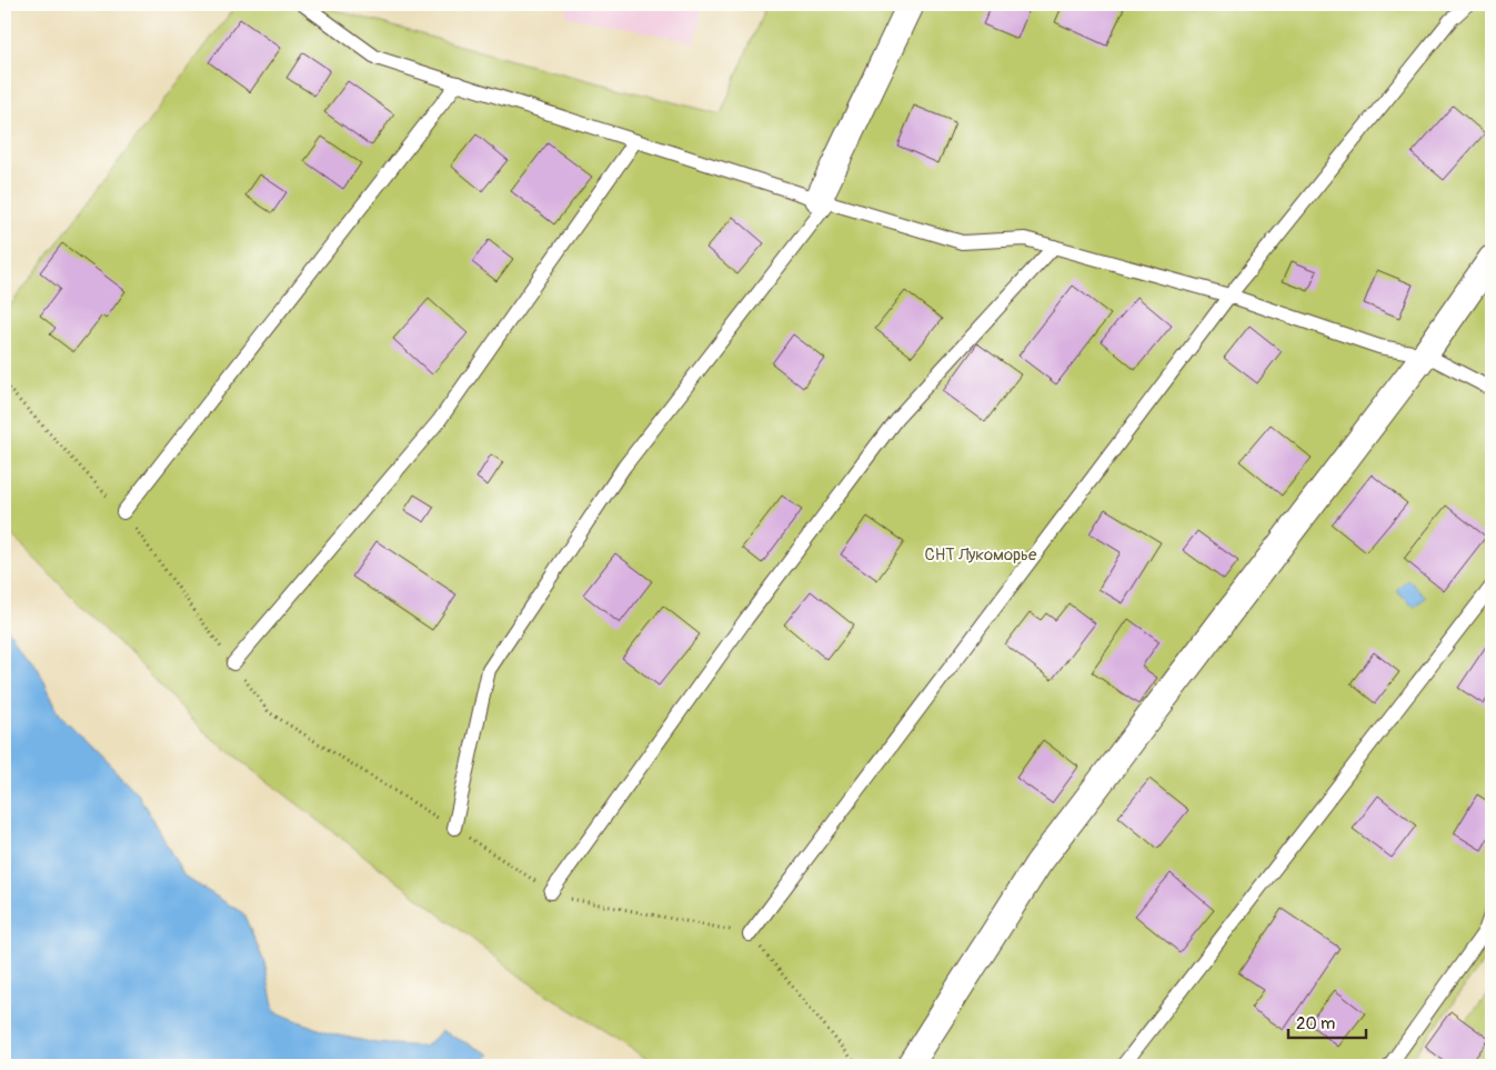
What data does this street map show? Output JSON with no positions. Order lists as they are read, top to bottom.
{
  "parks": ["СНТ Лукоморье"],
  "scale_bar": "20 m"
}
